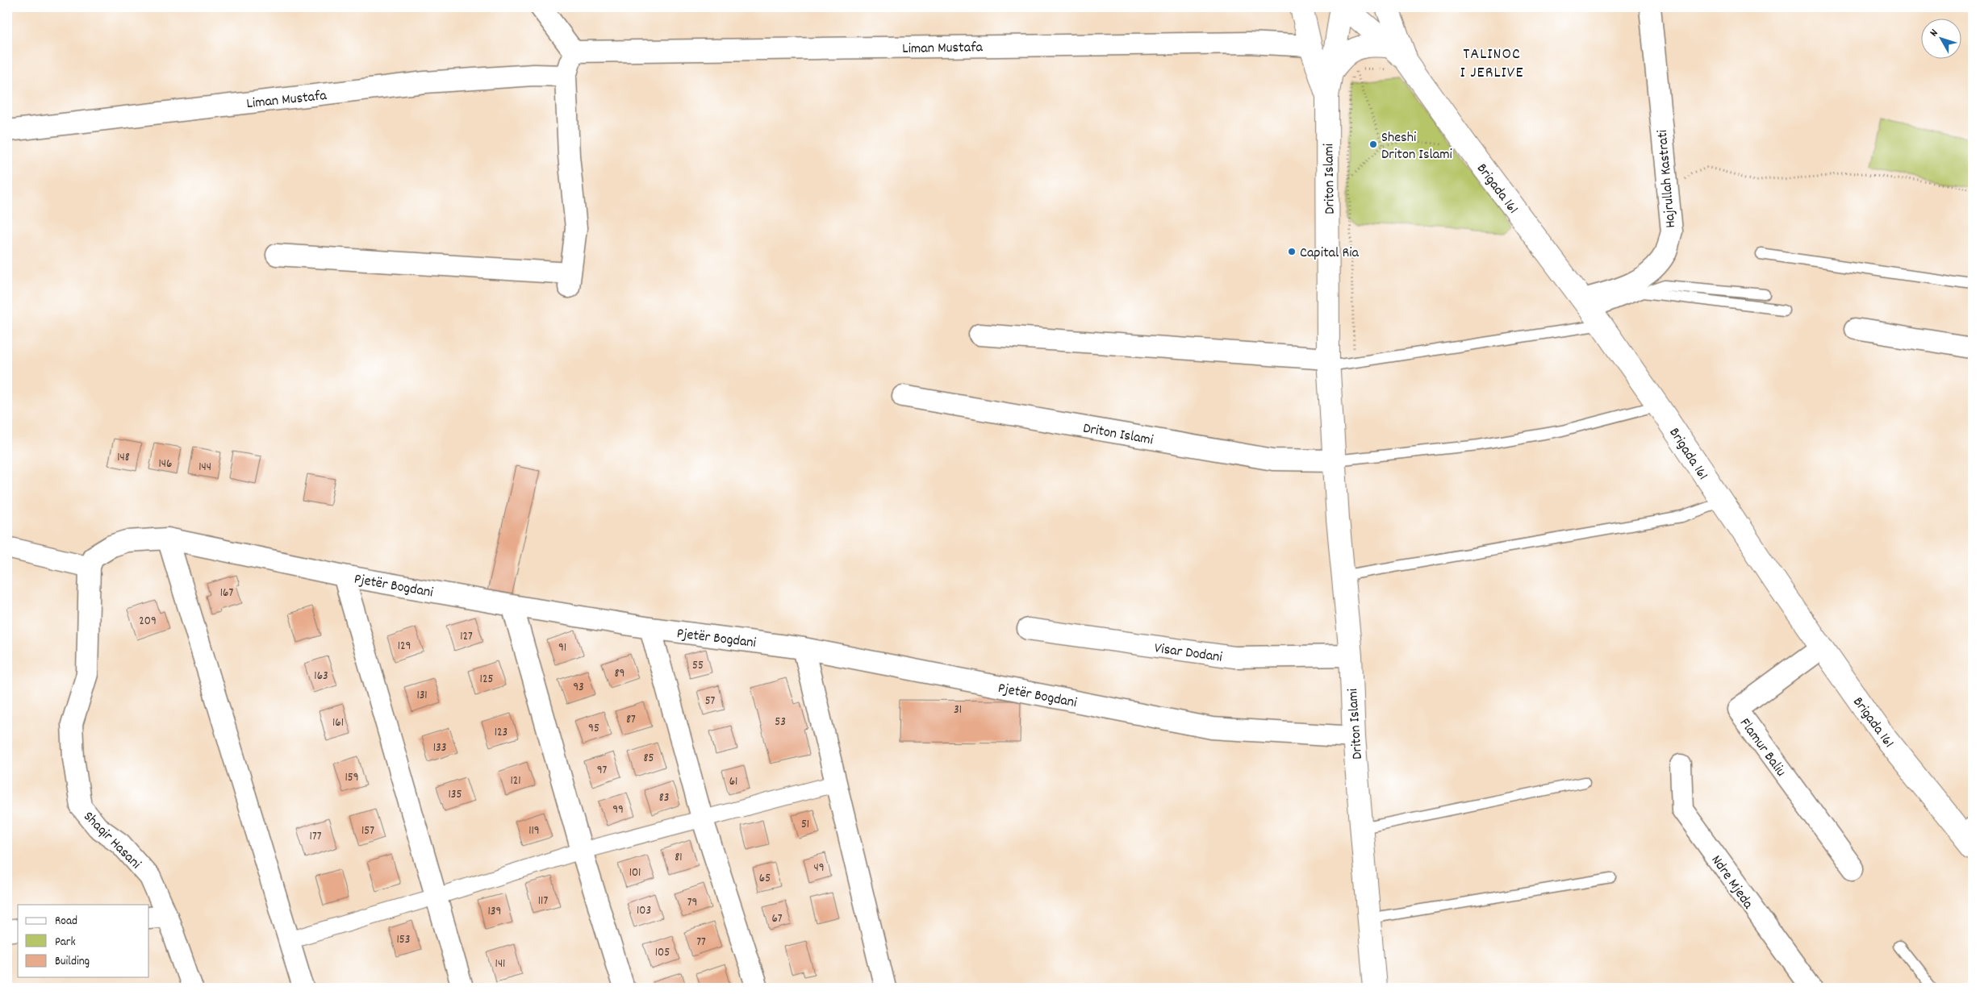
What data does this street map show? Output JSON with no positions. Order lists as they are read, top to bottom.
{
  "streets": {
    "street": [
      "Liman Mustafa",
      "Driton Islami",
      "Hajrullah Kastrati",
      "Brigada 161",
      "Pjetër Bogdani",
      "Visar Dodani",
      "Flamur Baliu",
      "Shaqir Hasani",
      "Ndre Mjeda"
    ]
  },
  "crossings": [
    ["Liman Mustafa", "Driton Islami"],
    ["Driton Islami", "Pjetër Bogdani"],
    ["Driton Islami", "Visar Dodani"],
    ["Hajrullah Kastrati", "Brigada 161"],
    ["Brigada 161", "Flamur Baliu"],
    ["Pjetër Bogdani", "Shaqir Hasani"]
  ],
  "districts": ["TALINOC I JERLIVE"],
  "places": ["Sheshi Driton Islami", "Capital Ria"],
  "house_numbers": [
    "148",
    "146",
    "144",
    "167",
    "209",
    "127",
    "129",
    "91",
    "55",
    "89",
    "163",
    "125",
    "93",
    "131",
    "57",
    "31",
    "87",
    "53",
    "161",
    "95",
    "123",
    "133",
    "85",
    "97",
    "159",
    "121",
    "61",
    "135",
    "83",
    "99",
    "51",
    "157",
    "119",
    "177",
    "81",
    "49",
    "101",
    "65",
    "117",
    "79",
    "103",
    "139",
    "67",
    "153",
    "77",
    "105",
    "141"
  ],
  "legend": ["Road", "Park", "Building"],
  "north": "top left"
}
